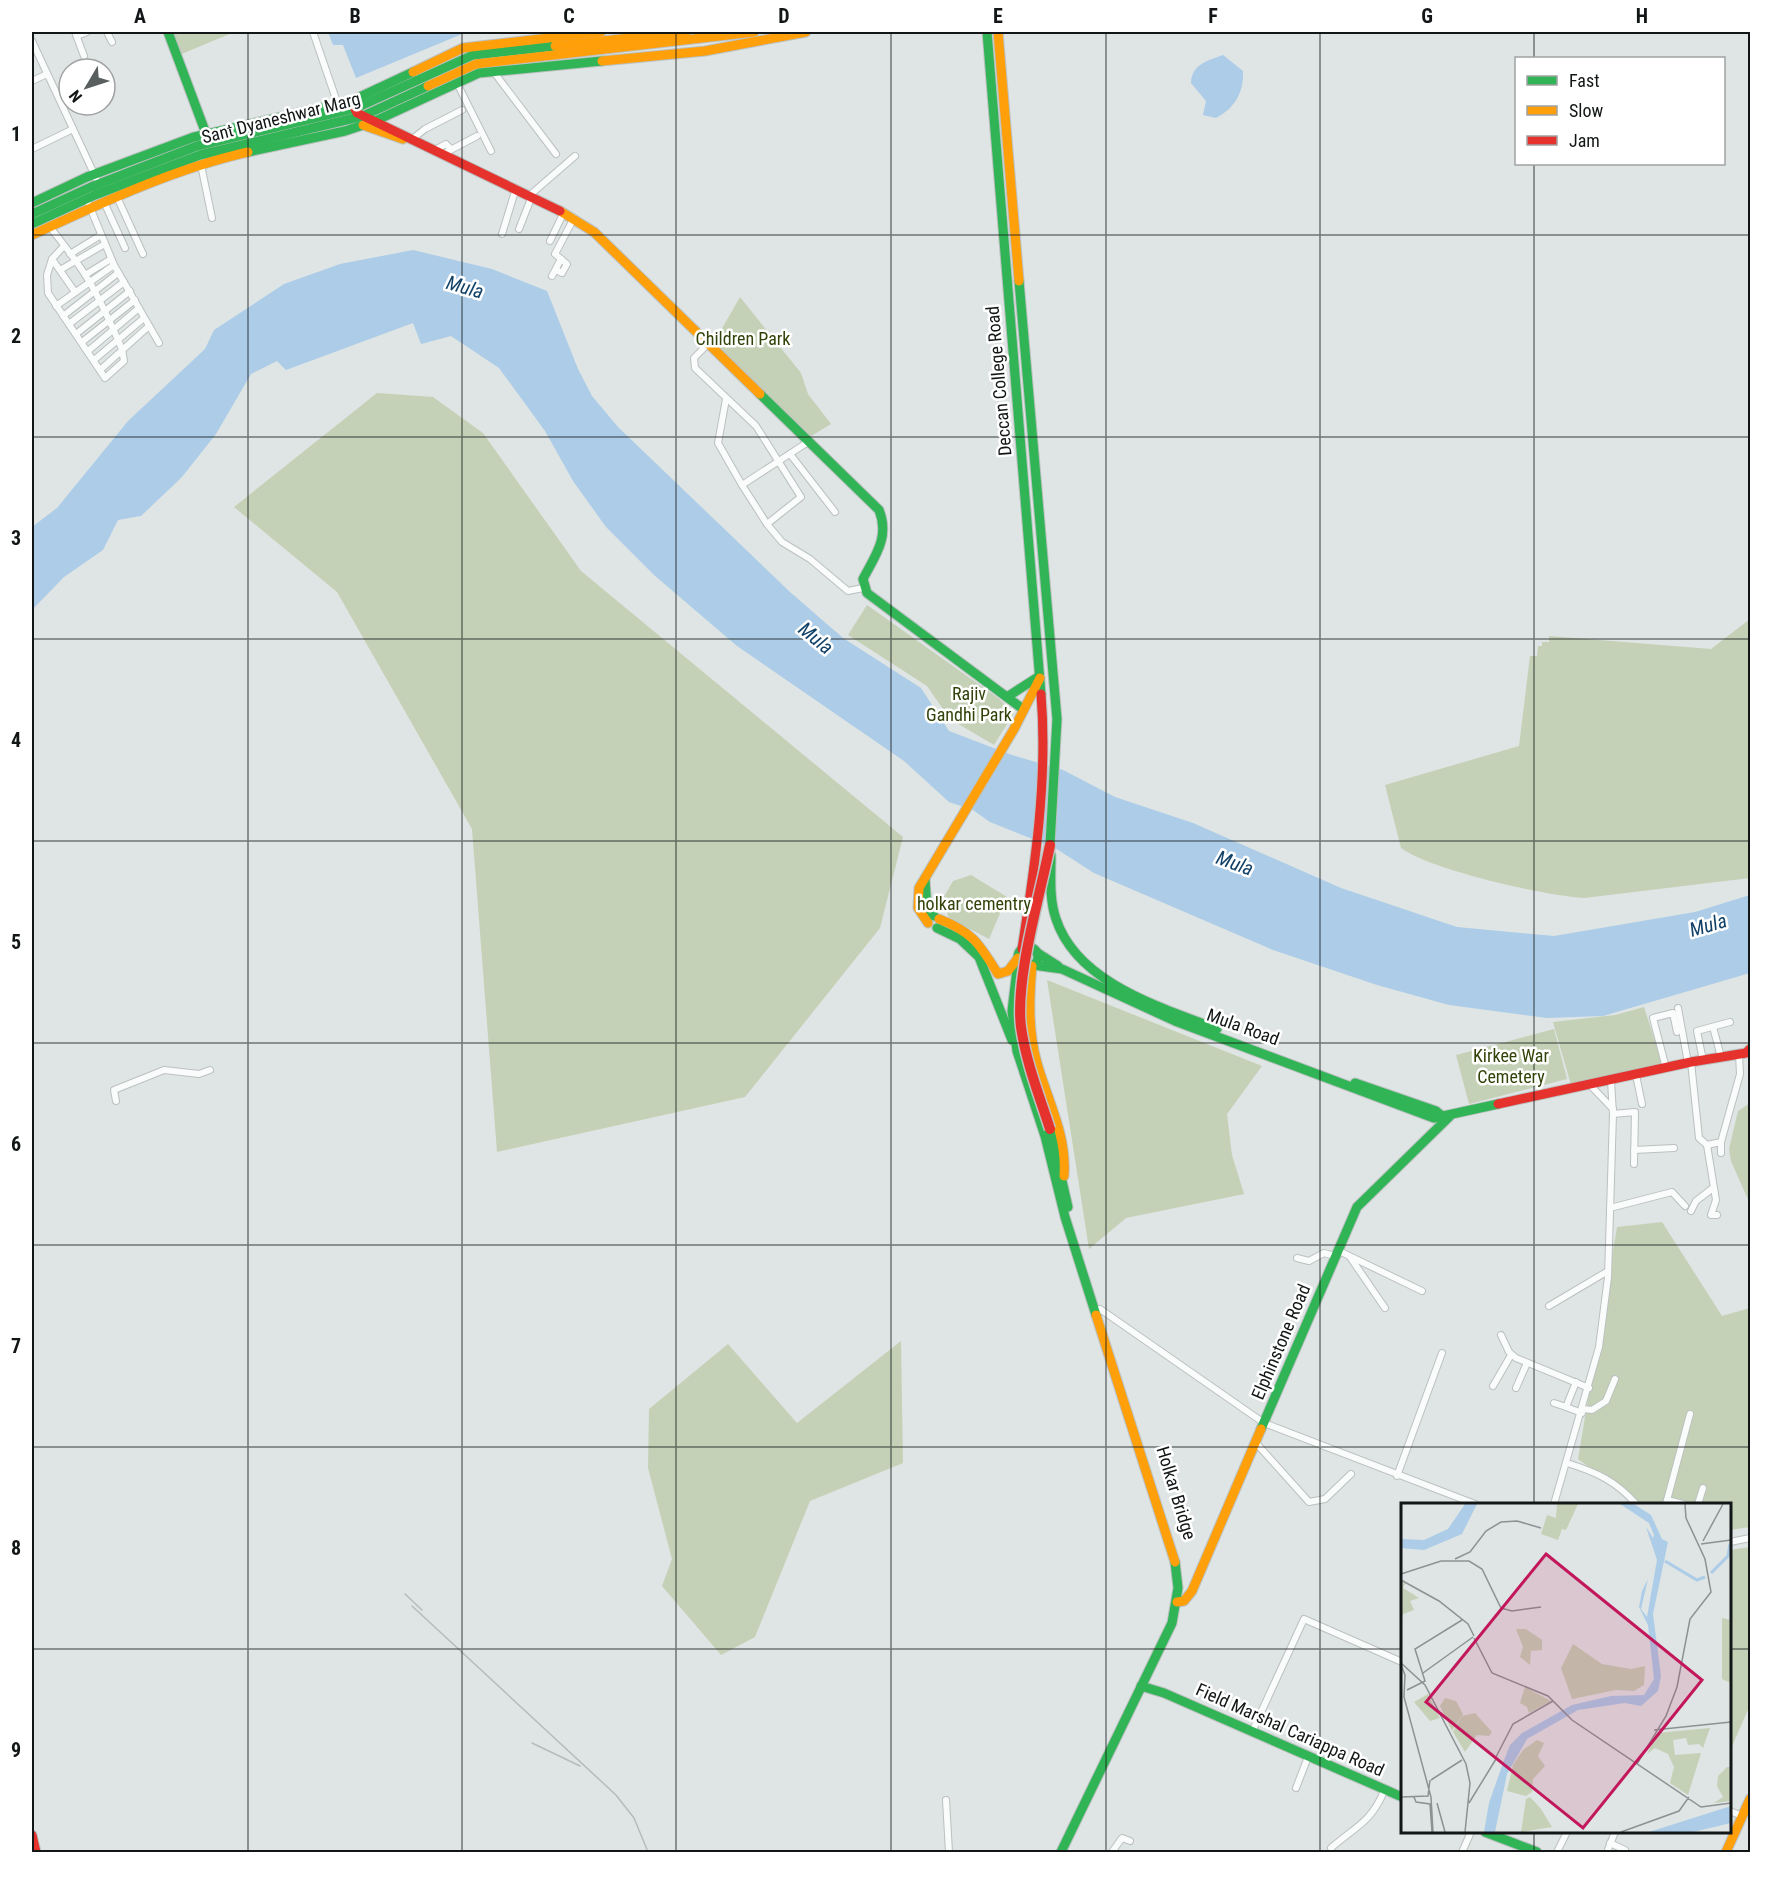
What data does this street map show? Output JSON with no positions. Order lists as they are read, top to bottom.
{
  "streets": {
    "main road": [
      "Sant Dyaneshwar Marg",
      "Deccan College Road",
      "Mula Road",
      "Elphinstone Road",
      "Field Marshal Cariappa Road"
    ]
  },
  "crossings": [
    ["Deccan College Road", "Mula Road"],
    ["Mula Road", "Elphinstone Road"],
    ["Elphinstone Road", "Field Marshal Cariappa Road"]
  ],
  "water": ["Mula"],
  "parks": [
    "Children Park",
    "Rajiv Gandhi Park",
    "holkar cementry",
    "Kirkee War Cemetery"
  ],
  "legend": ["Fast", "Slow", "Jam"],
  "north": "bottom left",
  "grid": {
    "columns": [
      "A",
      "B",
      "C",
      "D",
      "E",
      "F",
      "G",
      "H"
    ],
    "rows": [
      "1",
      "2",
      "3",
      "4",
      "5",
      "6",
      "7",
      "8",
      "9"
    ]
  }
}
